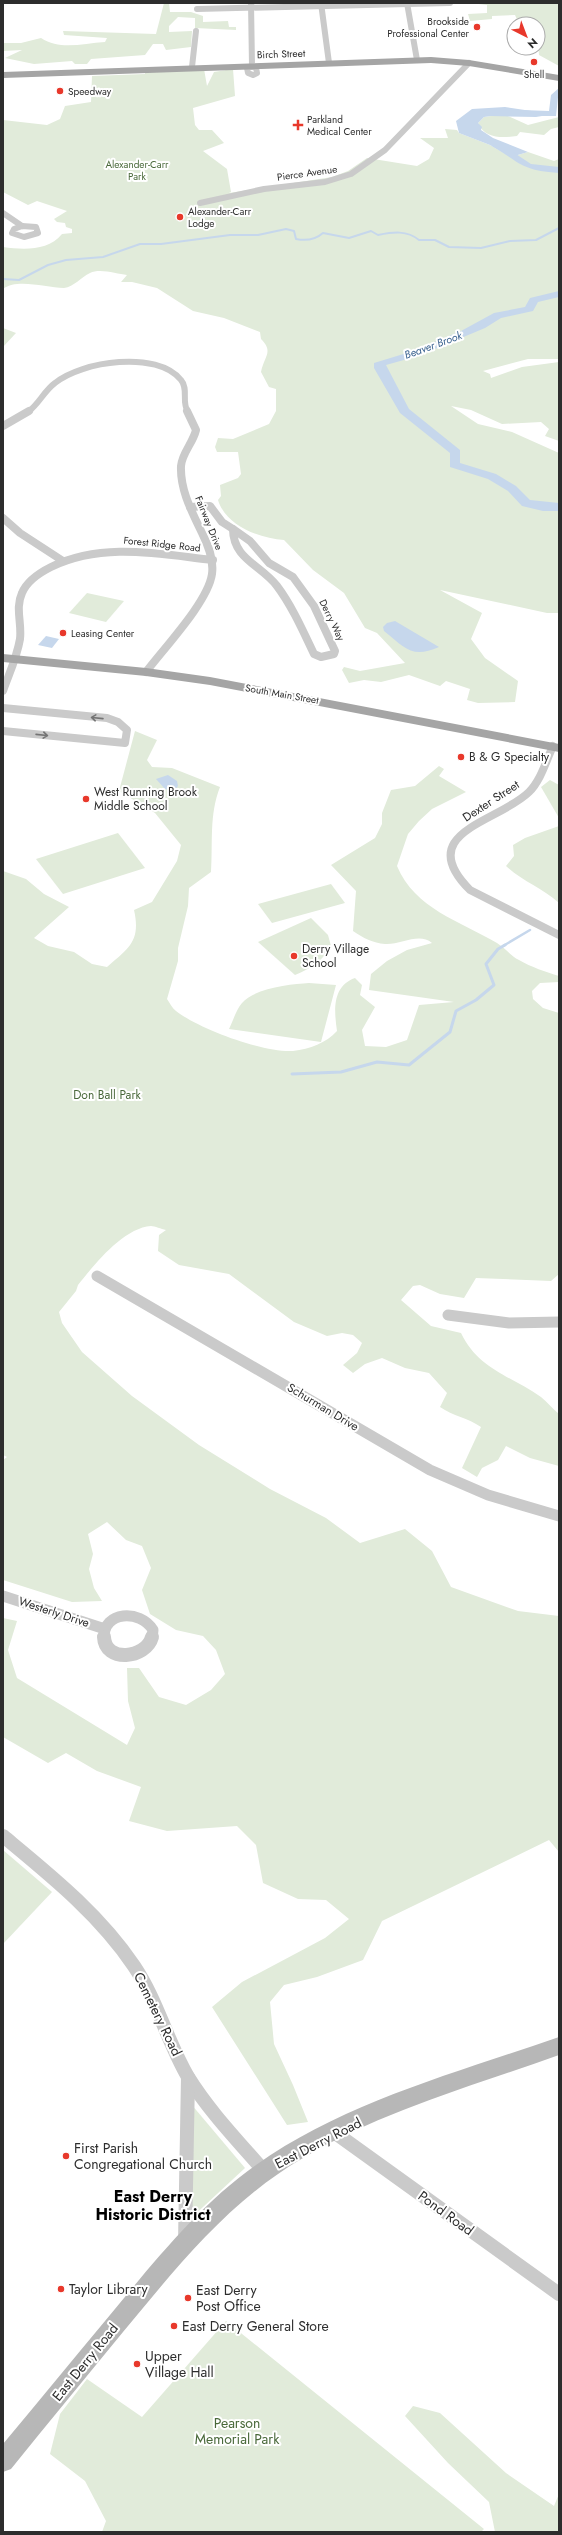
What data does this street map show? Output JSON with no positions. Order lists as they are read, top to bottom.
{
  "streets": {
    "main road": ["Birch Street", "South Main Street"],
    "street": [
      "Pierce Avenue",
      "Fairway Drive",
      "Forest Ridge Road",
      "Derry Way",
      "Dexter Street",
      "Schurman Drive",
      "Westerly Drive",
      "Cemetery Road",
      "East Derry Road",
      "Pond Road"
    ]
  },
  "crossings": [
    ["Birch Street", "Pierce Avenue"],
    ["Fairway Drive", "Forest Ridge Road"],
    ["Fairway Drive", "Derry Way"],
    ["Fairway Drive", "South Main Street"],
    ["Forest Ridge Road", "South Main Street"],
    ["South Main Street", "Dexter Street"],
    ["Cemetery Road", "East Derry Road"],
    ["East Derry Road", "Pond Road"]
  ],
  "districts": ["East Derry Historic District"],
  "water": ["Beaver Brook"],
  "parks": ["Alexander-Carr Park", "Don Ball Park", "Pearson Memorial Park"],
  "places": {
    "other": [
      "Brookside Professional Center",
      "Shell",
      "Speedway",
      "Alexander-Carr Lodge",
      "Leasing Center",
      "B & G Specialty",
      "West Running Brook Middle School",
      "Derry Village School",
      "First Parish Congregational Church",
      "Taylor Library",
      "East Derry Post Office",
      "East Derry General Store",
      "Upper Village Hall"
    ],
    "health": ["Parkland Medical Center"]
  },
  "north": "bottom right"
}
